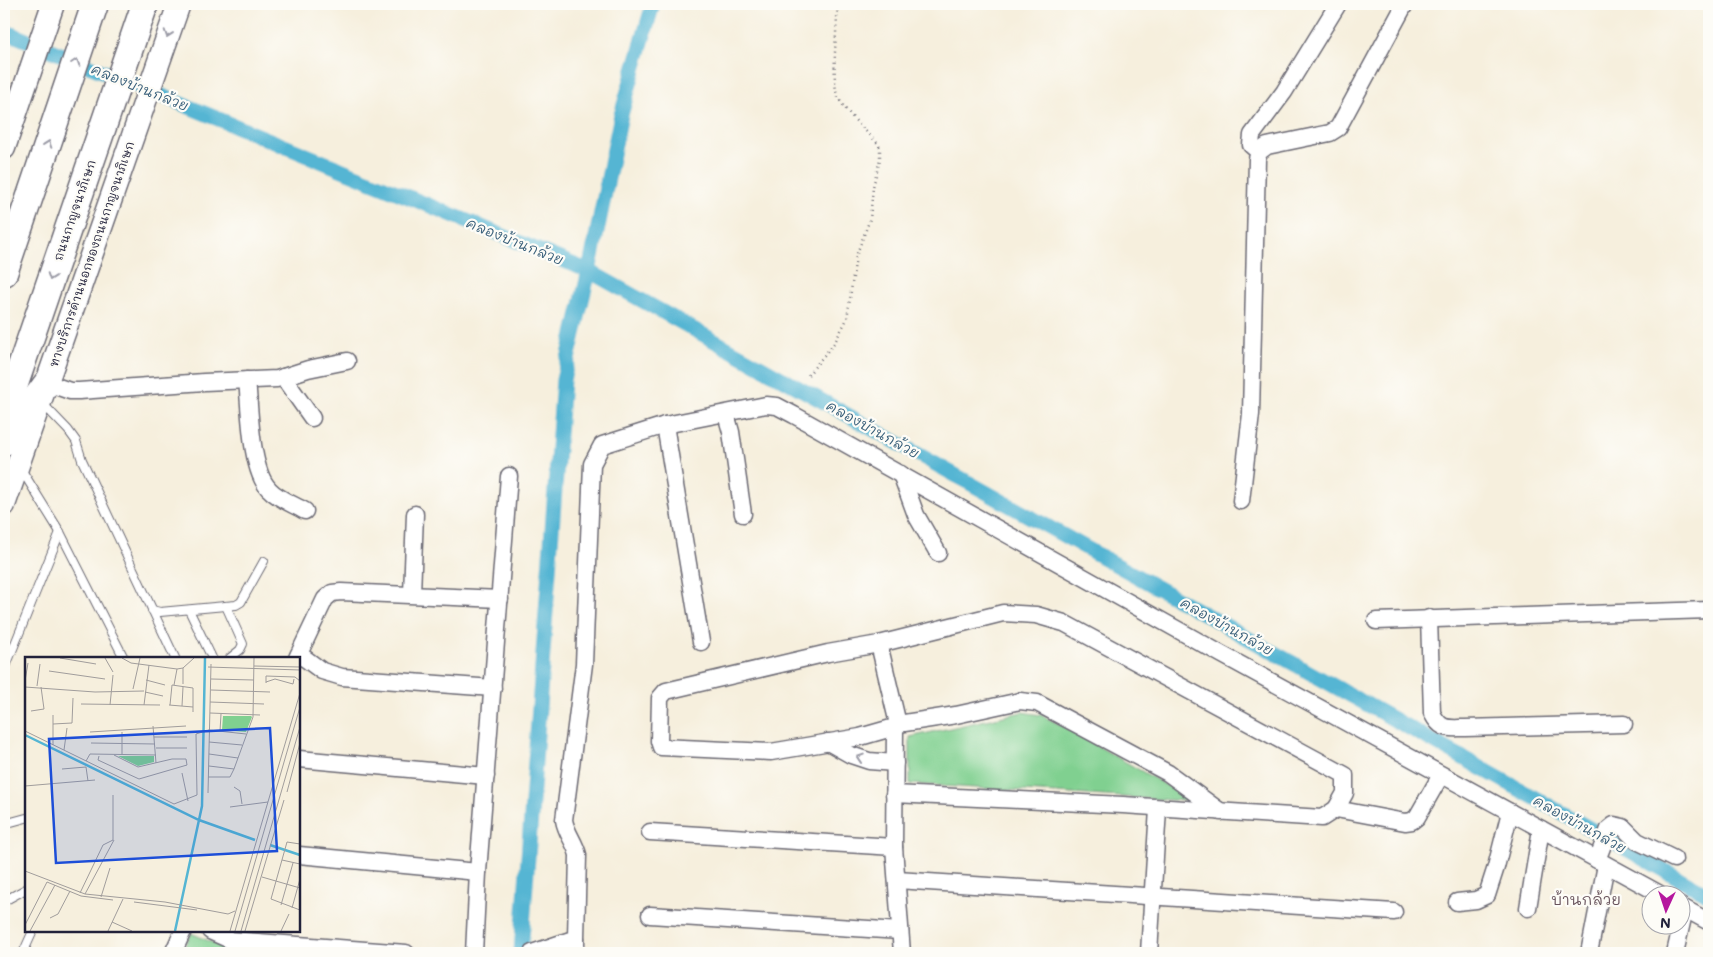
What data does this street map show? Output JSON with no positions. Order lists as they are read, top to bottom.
{
  "streets": {
    "highway": ["ถนนกาญจนาภิเษก"],
    "main road": ["ทางบริการด้านนอกของถนนกาญจนาภิเษก"]
  },
  "districts": ["บ้านกล้วย"],
  "water": ["คลองบ้านกล้วย"],
  "north": "bottom"
}
